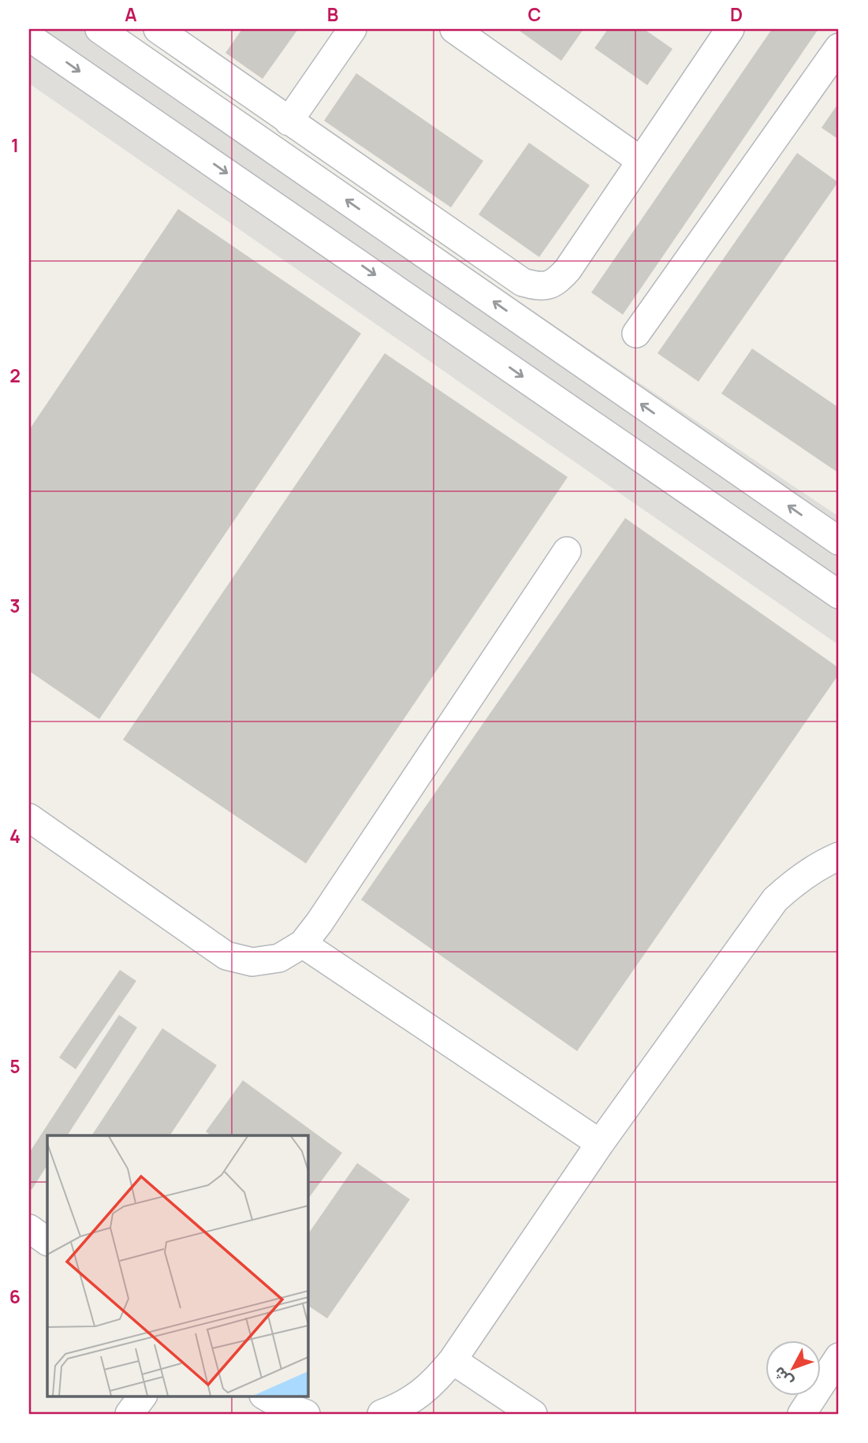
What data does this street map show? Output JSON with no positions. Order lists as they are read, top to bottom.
{
  "north": "bottom left",
  "grid": {
    "columns": [
      "A",
      "B",
      "C",
      "D"
    ],
    "rows": [
      "1",
      "2",
      "3",
      "4",
      "5",
      "6"
    ]
  }
}
